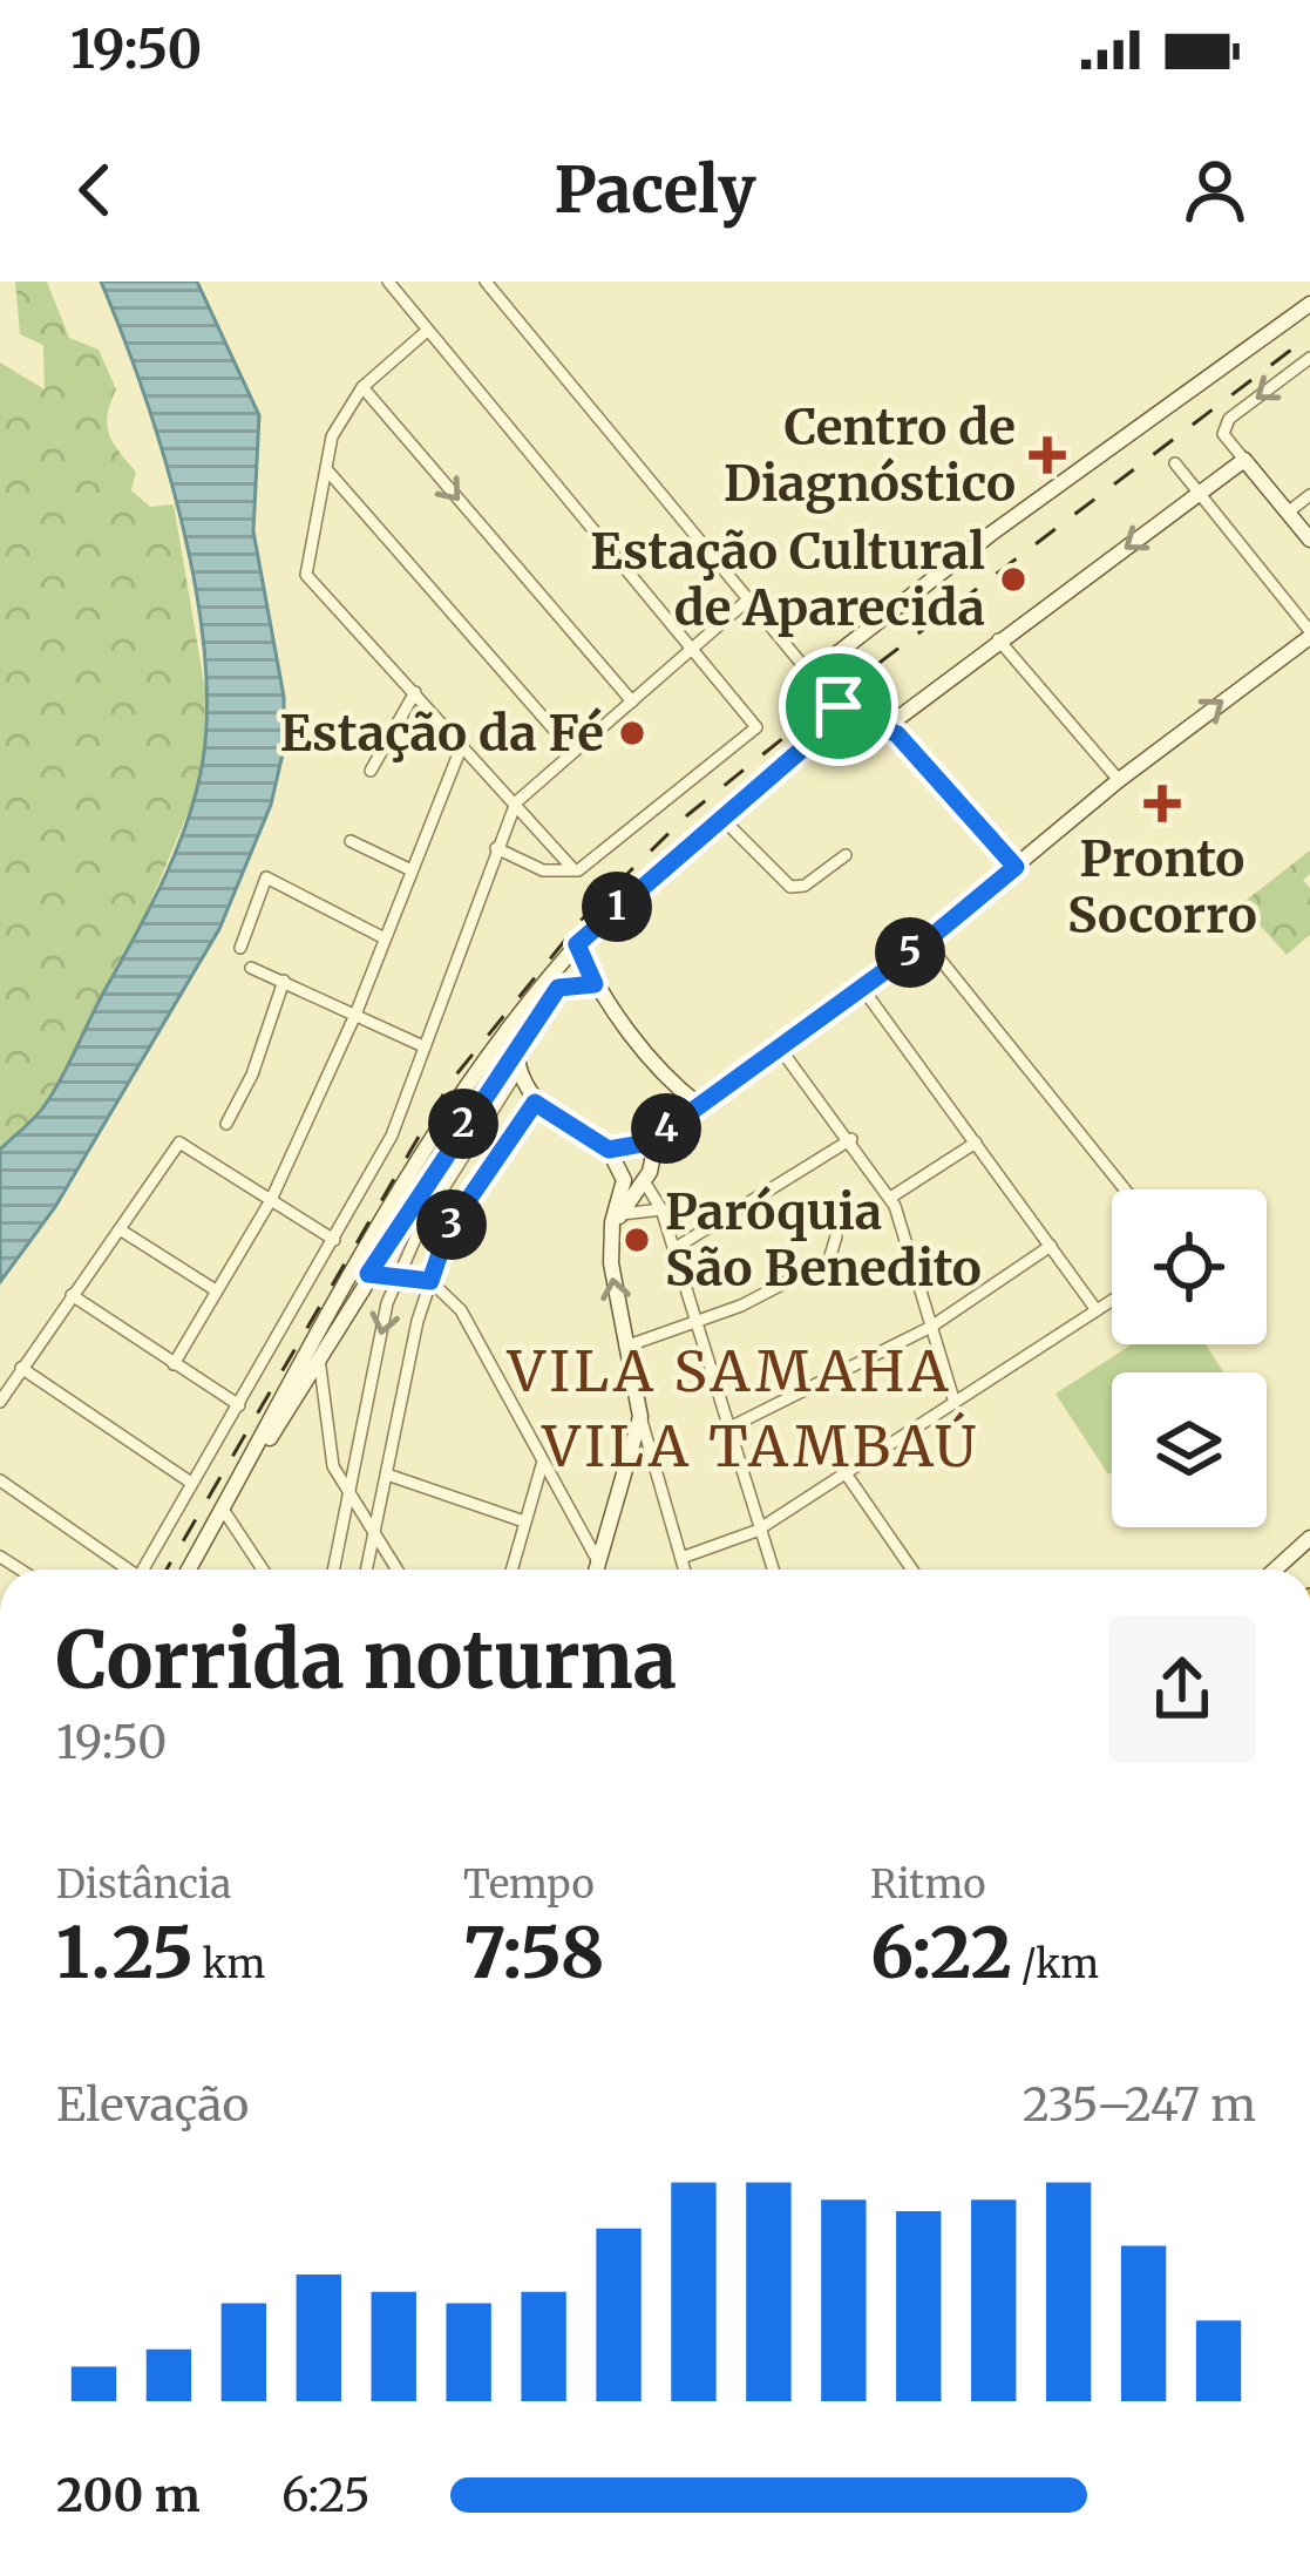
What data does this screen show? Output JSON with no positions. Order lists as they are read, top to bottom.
{
  "districts": ["VILA SAMAHA", "VILA TAMBAÚ"],
  "places": {
    "health": ["Centro de Diagnóstico", "Pronto Socorro"],
    "other": ["Estação Cultural de Aparecida", "Estação da Fé", "Paróquia São Benedito"]
  },
  "page": {
    "status": "19:50",
    "header": "Pacely",
    "pins": [
      "1",
      "5",
      "2",
      "4",
      "3"
    ],
    "heading": ["Corrida noturna", "19:50"],
    "stats": [
      ["Distância", "1.25 km"],
      ["Tempo", "7:58"],
      ["Ritmo", "6:22 /km"]
    ],
    "chart": ["Elevação", "235–247 m"],
    "list": [
      {
        "name": "200 m",
        "note": "6:25"
      }
    ]
  }
}
